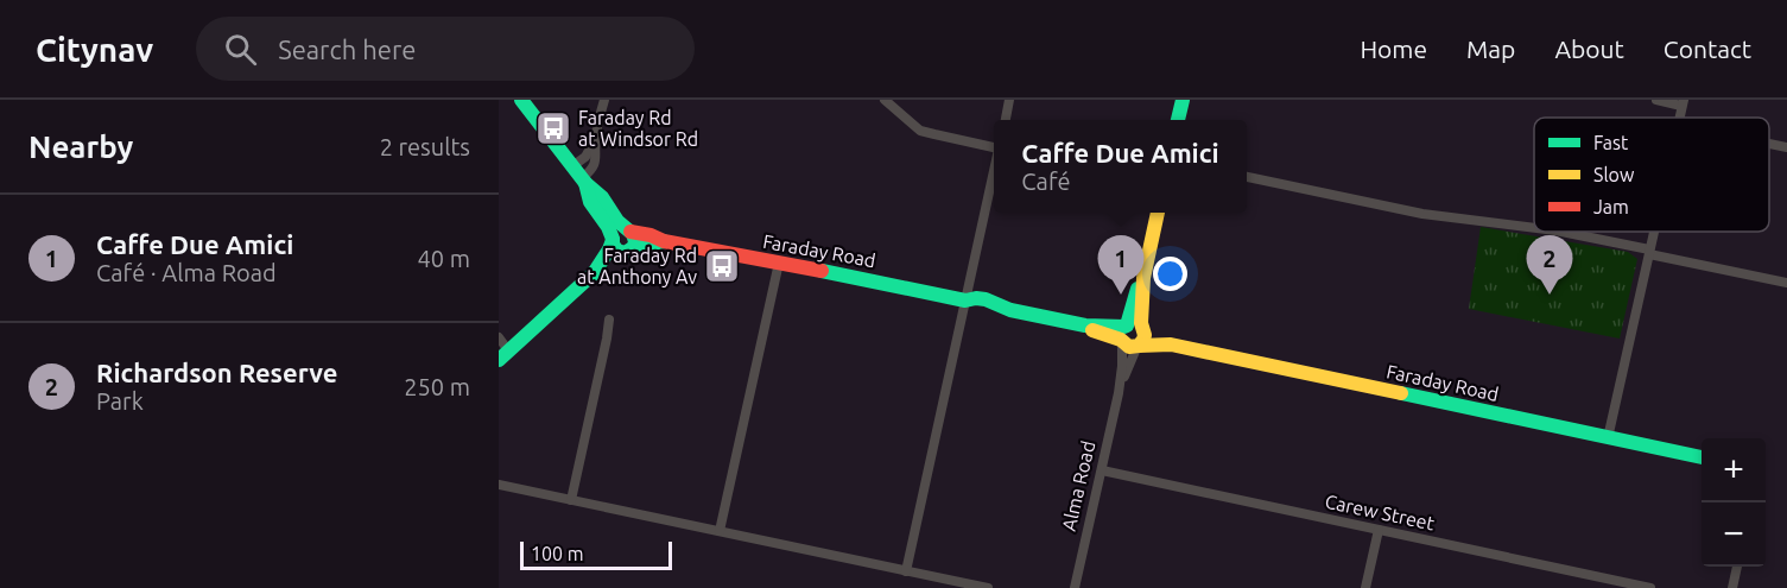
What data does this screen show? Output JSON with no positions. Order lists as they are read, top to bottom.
{
  "streets": {
    "main road": ["Faraday Road", "Alma Road"],
    "street": ["Carew Street"]
  },
  "crossings": [
    ["Faraday Road", "Alma Road"],
    ["Alma Road", "Carew Street"]
  ],
  "places": {
    "bus stop": ["Faraday Rd at Windsor Rd", "Faraday Rd at Anthony Av"]
  },
  "legend": ["Fast", "Slow", "Jam"],
  "scale_bar": "100 m",
  "page": {
    "header": "Citynav",
    "search": "Search here",
    "nav": [
      "Home",
      "Map",
      "About",
      "Contact"
    ],
    "heading": ["Nearby", "2 results"],
    "popup": ["Caffe Due Amici", "Café"],
    "list": [
      {
        "mark": "1",
        "name": "Caffe Due Amici",
        "note": "Café · Alma Road",
        "value": "40 m"
      },
      {
        "mark": "2",
        "name": "Richardson Reserve",
        "note": "Park",
        "value": "250 m"
      }
    ],
    "pins": ["1", "2"],
    "map_buttons": ["+", "−"],
    "scale": "100 m"
  }
}
